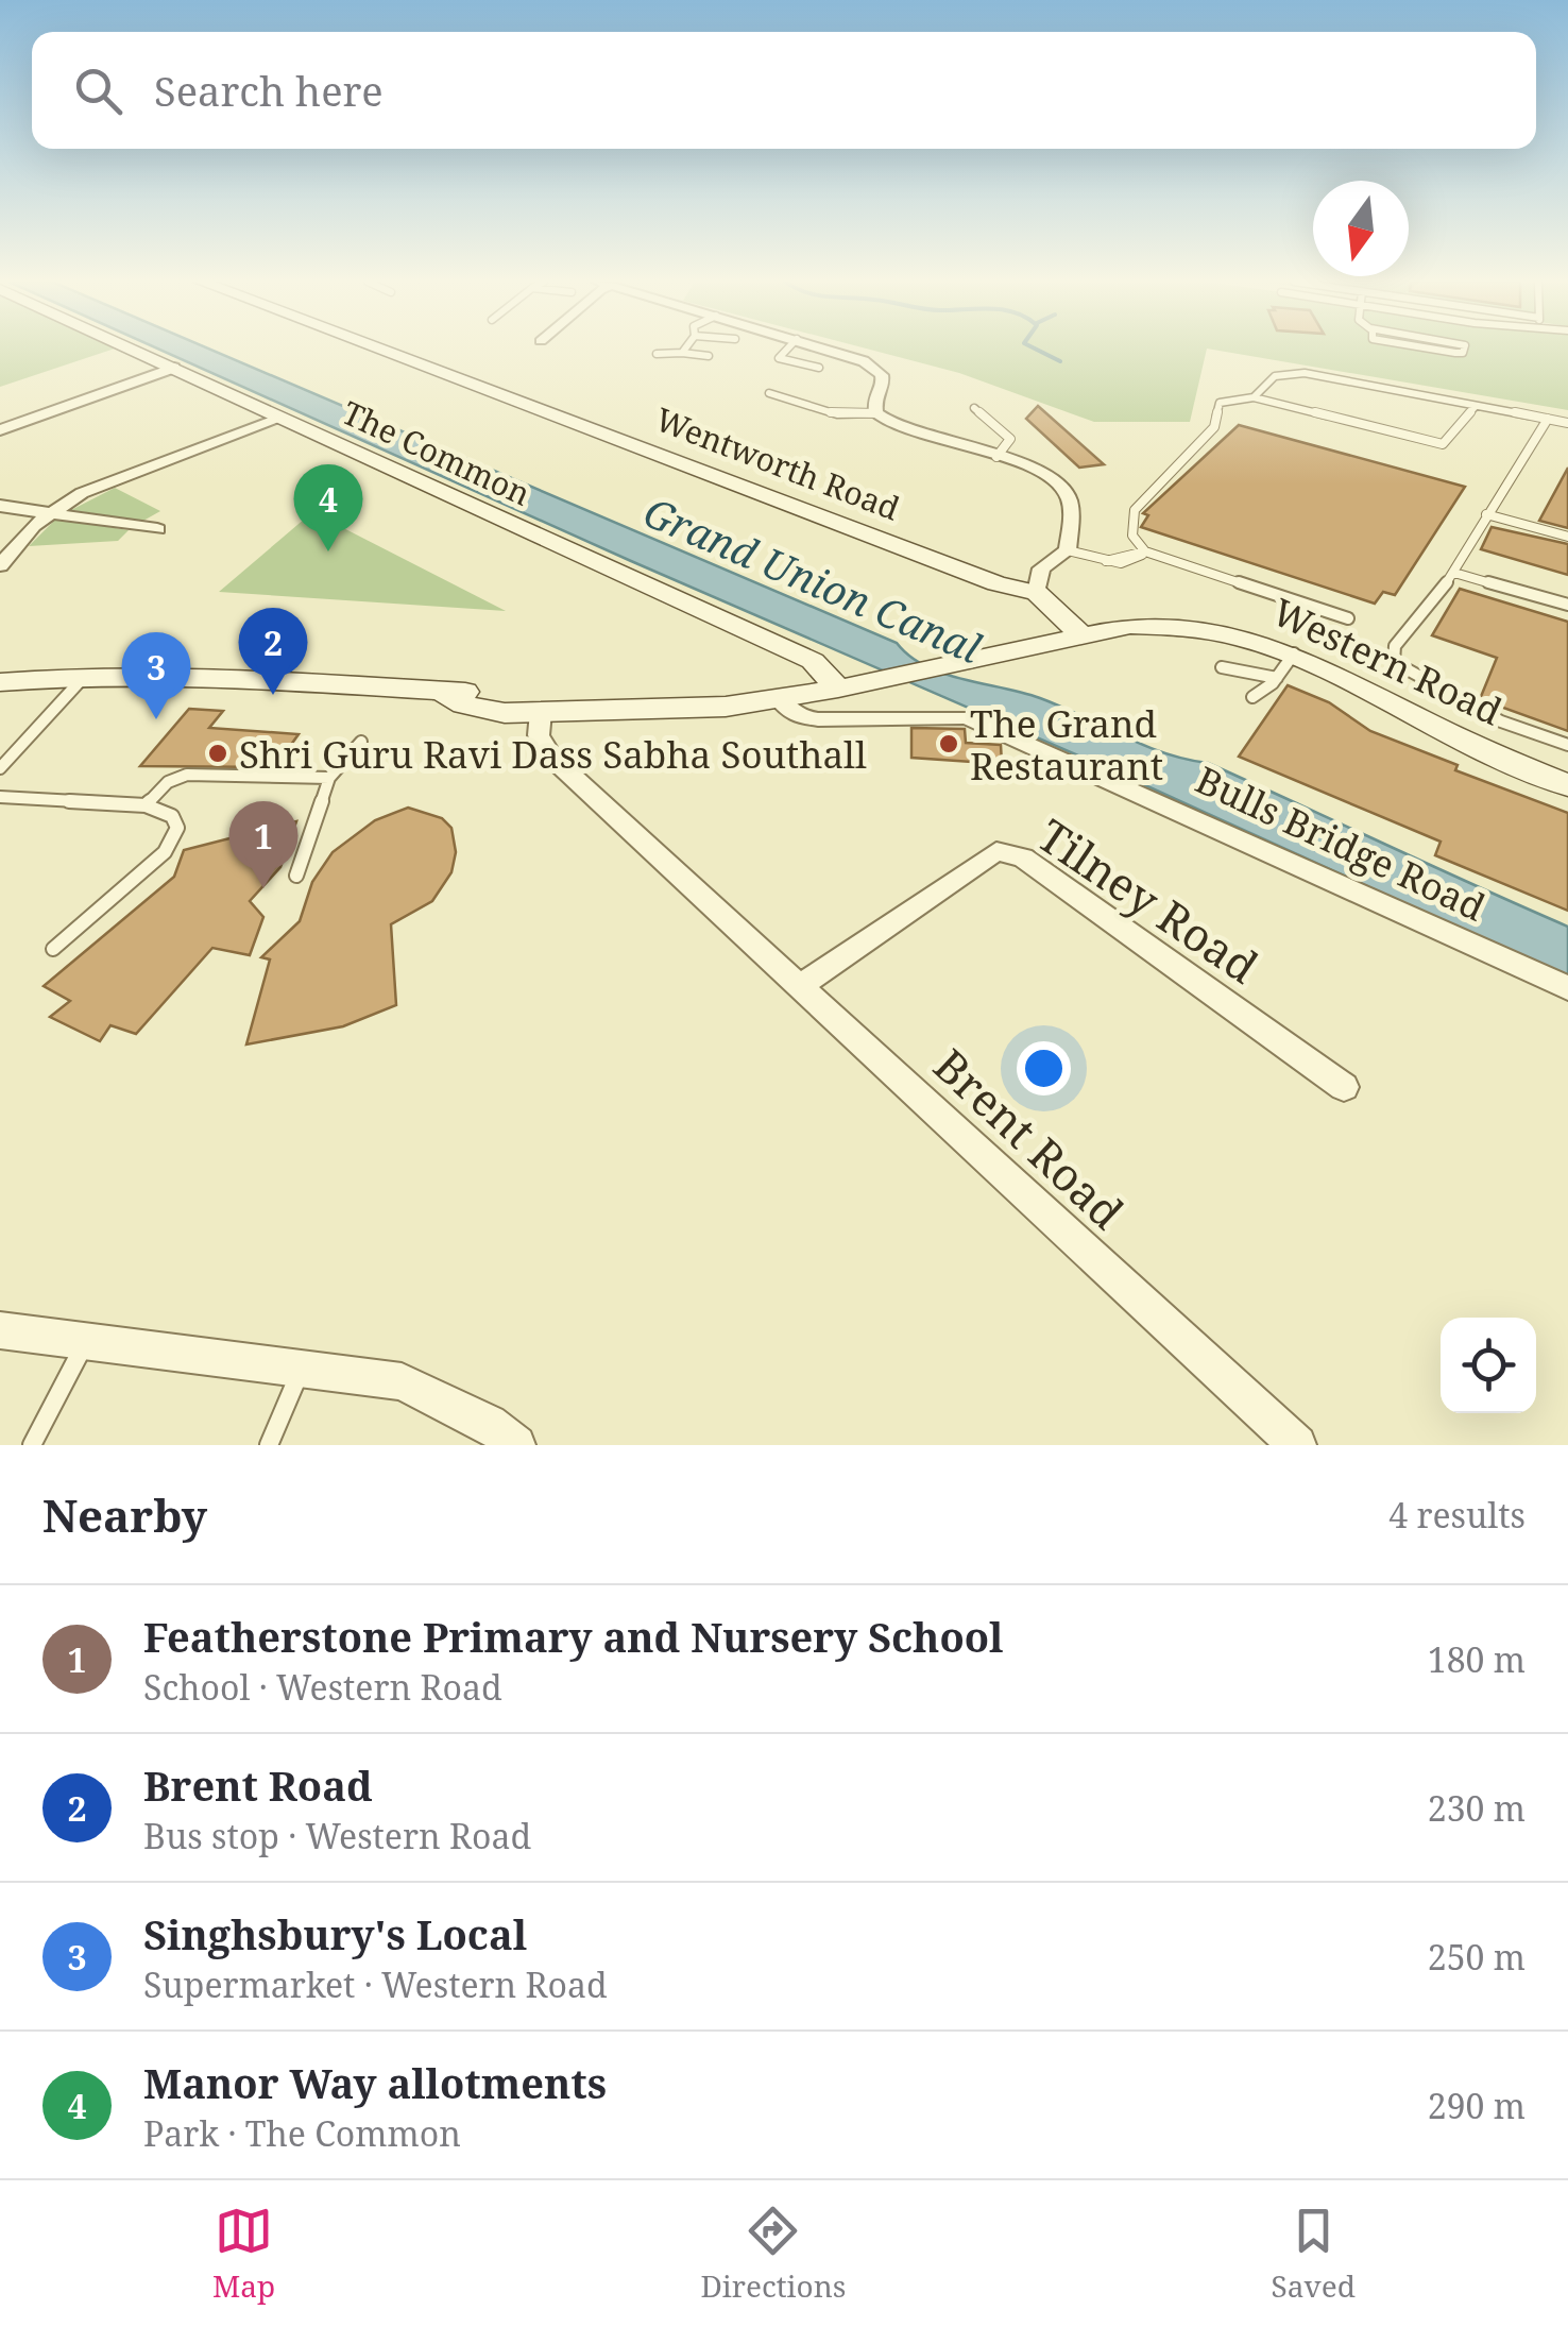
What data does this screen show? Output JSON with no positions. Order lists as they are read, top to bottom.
{
  "streets": {
    "street": [
      "The Common",
      "Wentworth Road",
      "Western Road",
      "Bulls Bridge Road",
      "Tilney Road",
      "Brent Road"
    ]
  },
  "crossings": [
    ["The Common", "Western Road"],
    ["Wentworth Road", "Western Road"],
    ["Western Road", "Bulls Bridge Road"],
    ["Western Road", "Brent Road"],
    ["Tilney Road", "Brent Road"]
  ],
  "water": ["Grand Union Canal"],
  "places": ["The Grand Restaurant", "Shri Guru Ravi Dass Sabha Southall"],
  "north": "bottom",
  "page": {
    "search": "Search here",
    "pins": [
      "4",
      "2",
      "3",
      "1"
    ],
    "heading": ["Nearby", "4 results"],
    "list": [
      {
        "mark": "1",
        "name": "Featherstone Primary and Nursery School",
        "note": "School · Western Road",
        "value": "180 m"
      },
      {
        "mark": "2",
        "name": "Brent Road",
        "note": "Bus stop · Western Road",
        "value": "230 m"
      },
      {
        "mark": "3",
        "name": "Singhsbury's Local",
        "note": "Supermarket · Western Road",
        "value": "250 m"
      },
      {
        "mark": "4",
        "name": "Manor Way allotments",
        "note": "Park · The Common",
        "value": "290 m"
      }
    ],
    "nav": ["Map", "Directions", "Saved"]
  }
}
